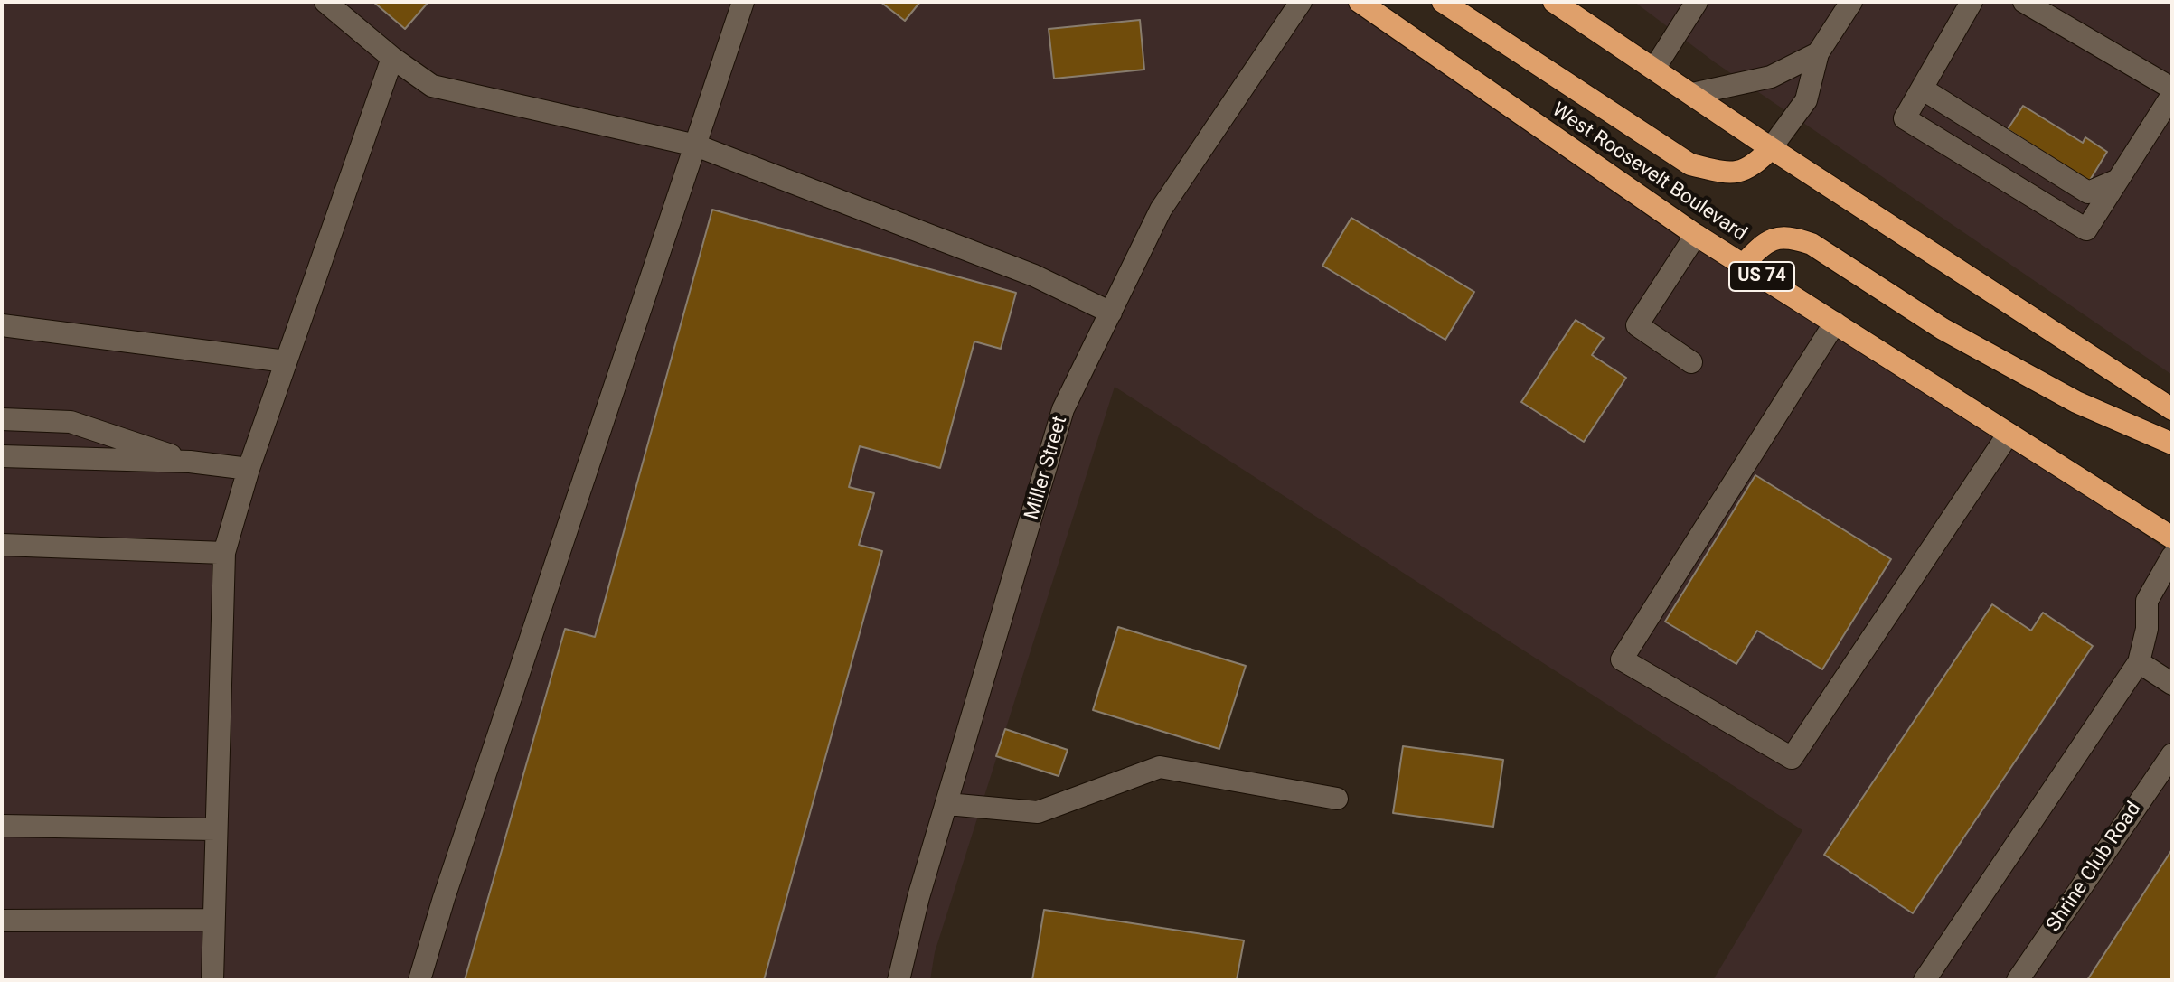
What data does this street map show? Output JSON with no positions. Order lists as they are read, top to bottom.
{
  "streets": {
    "highway": ["West Roosevelt Boulevard", "US 74"],
    "street": ["Miller Street", "Shrine Club Road"]
  }
}
